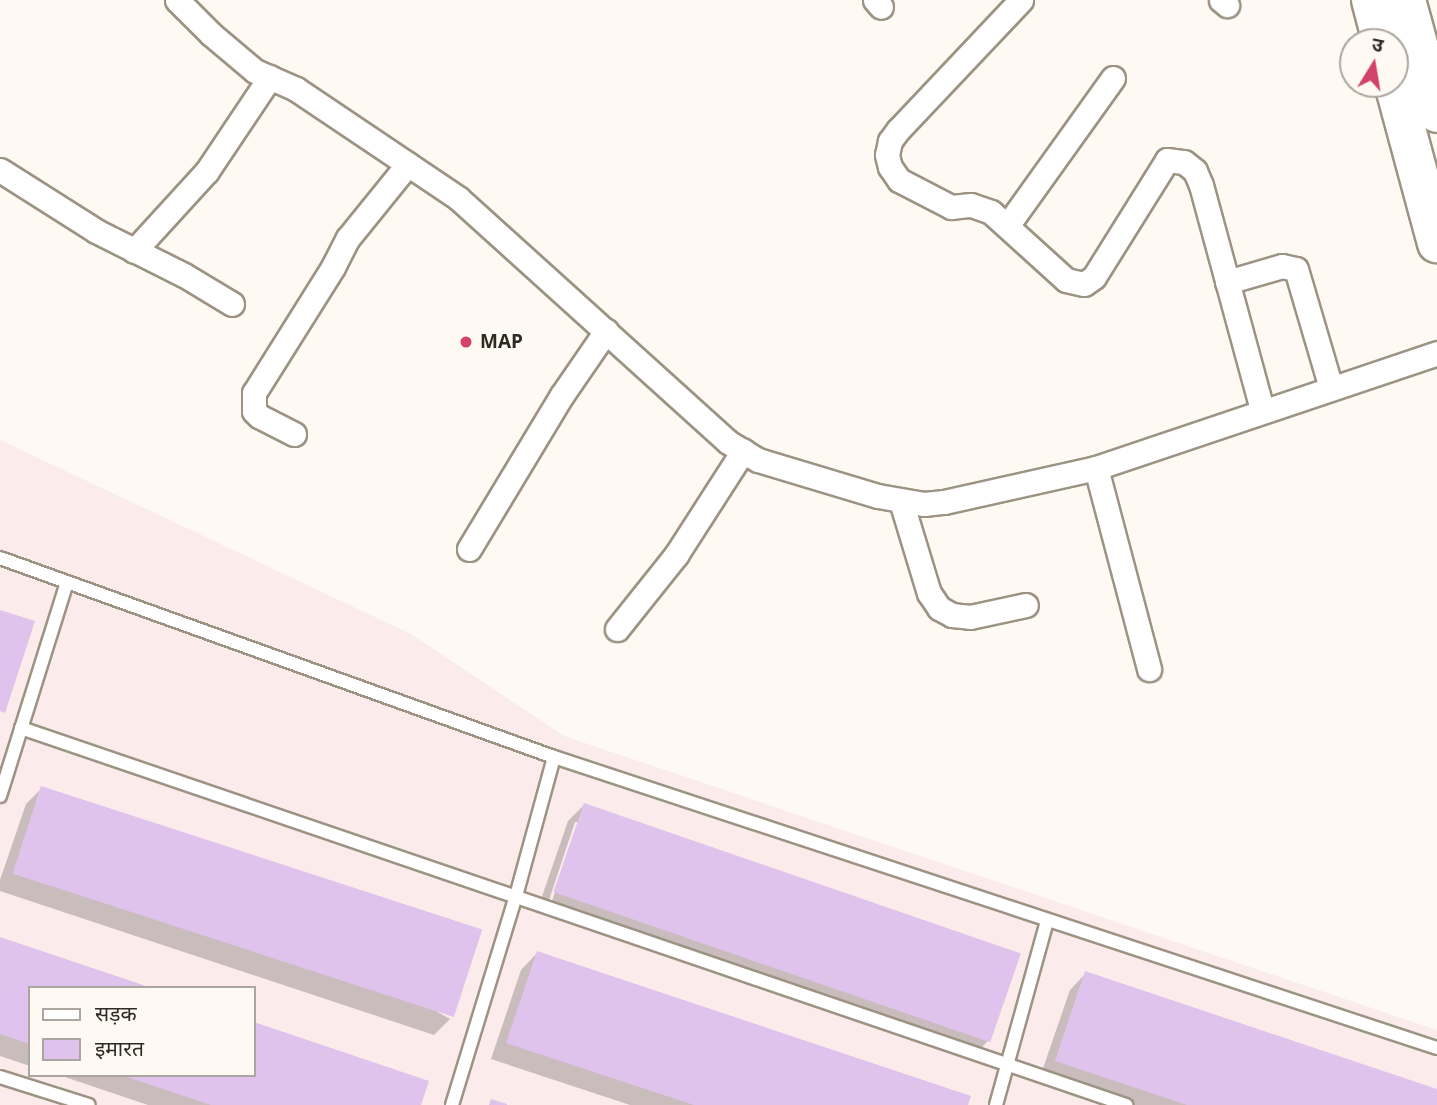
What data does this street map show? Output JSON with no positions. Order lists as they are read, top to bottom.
{
  "places": ["MAP"],
  "legend": ["सड़क", "इमारत"],
  "north": "top"
}
